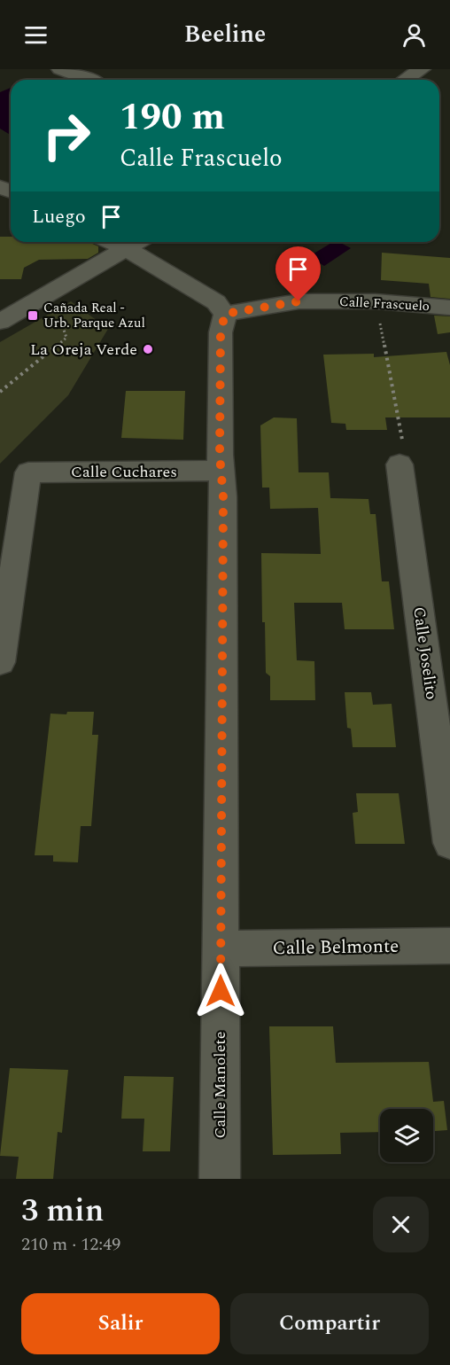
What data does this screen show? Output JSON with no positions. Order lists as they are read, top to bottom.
{
  "streets": {
    "street": [
      "Calle Frascuelo",
      "Calle Cuchares",
      "Calle Joselito",
      "Calle Belmonte",
      "Calle Manolete"
    ]
  },
  "crossings": [
    ["Calle Frascuelo", "Calle Manolete"],
    ["Calle Cuchares", "Calle Manolete"],
    ["Calle Belmonte", "Calle Manolete"]
  ],
  "places": {
    "transit": ["Cañada Real - Urb. Parque Azul"],
    "other": ["La Oreja Verde"]
  },
  "page": {
    "header": "Beeline",
    "turn": ["190 m", "Calle Frascuelo"],
    "then": "Luego",
    "heading": ["3 min", "210 m · 12:49"],
    "buttons": ["Salir", "Compartir"]
  }
}
